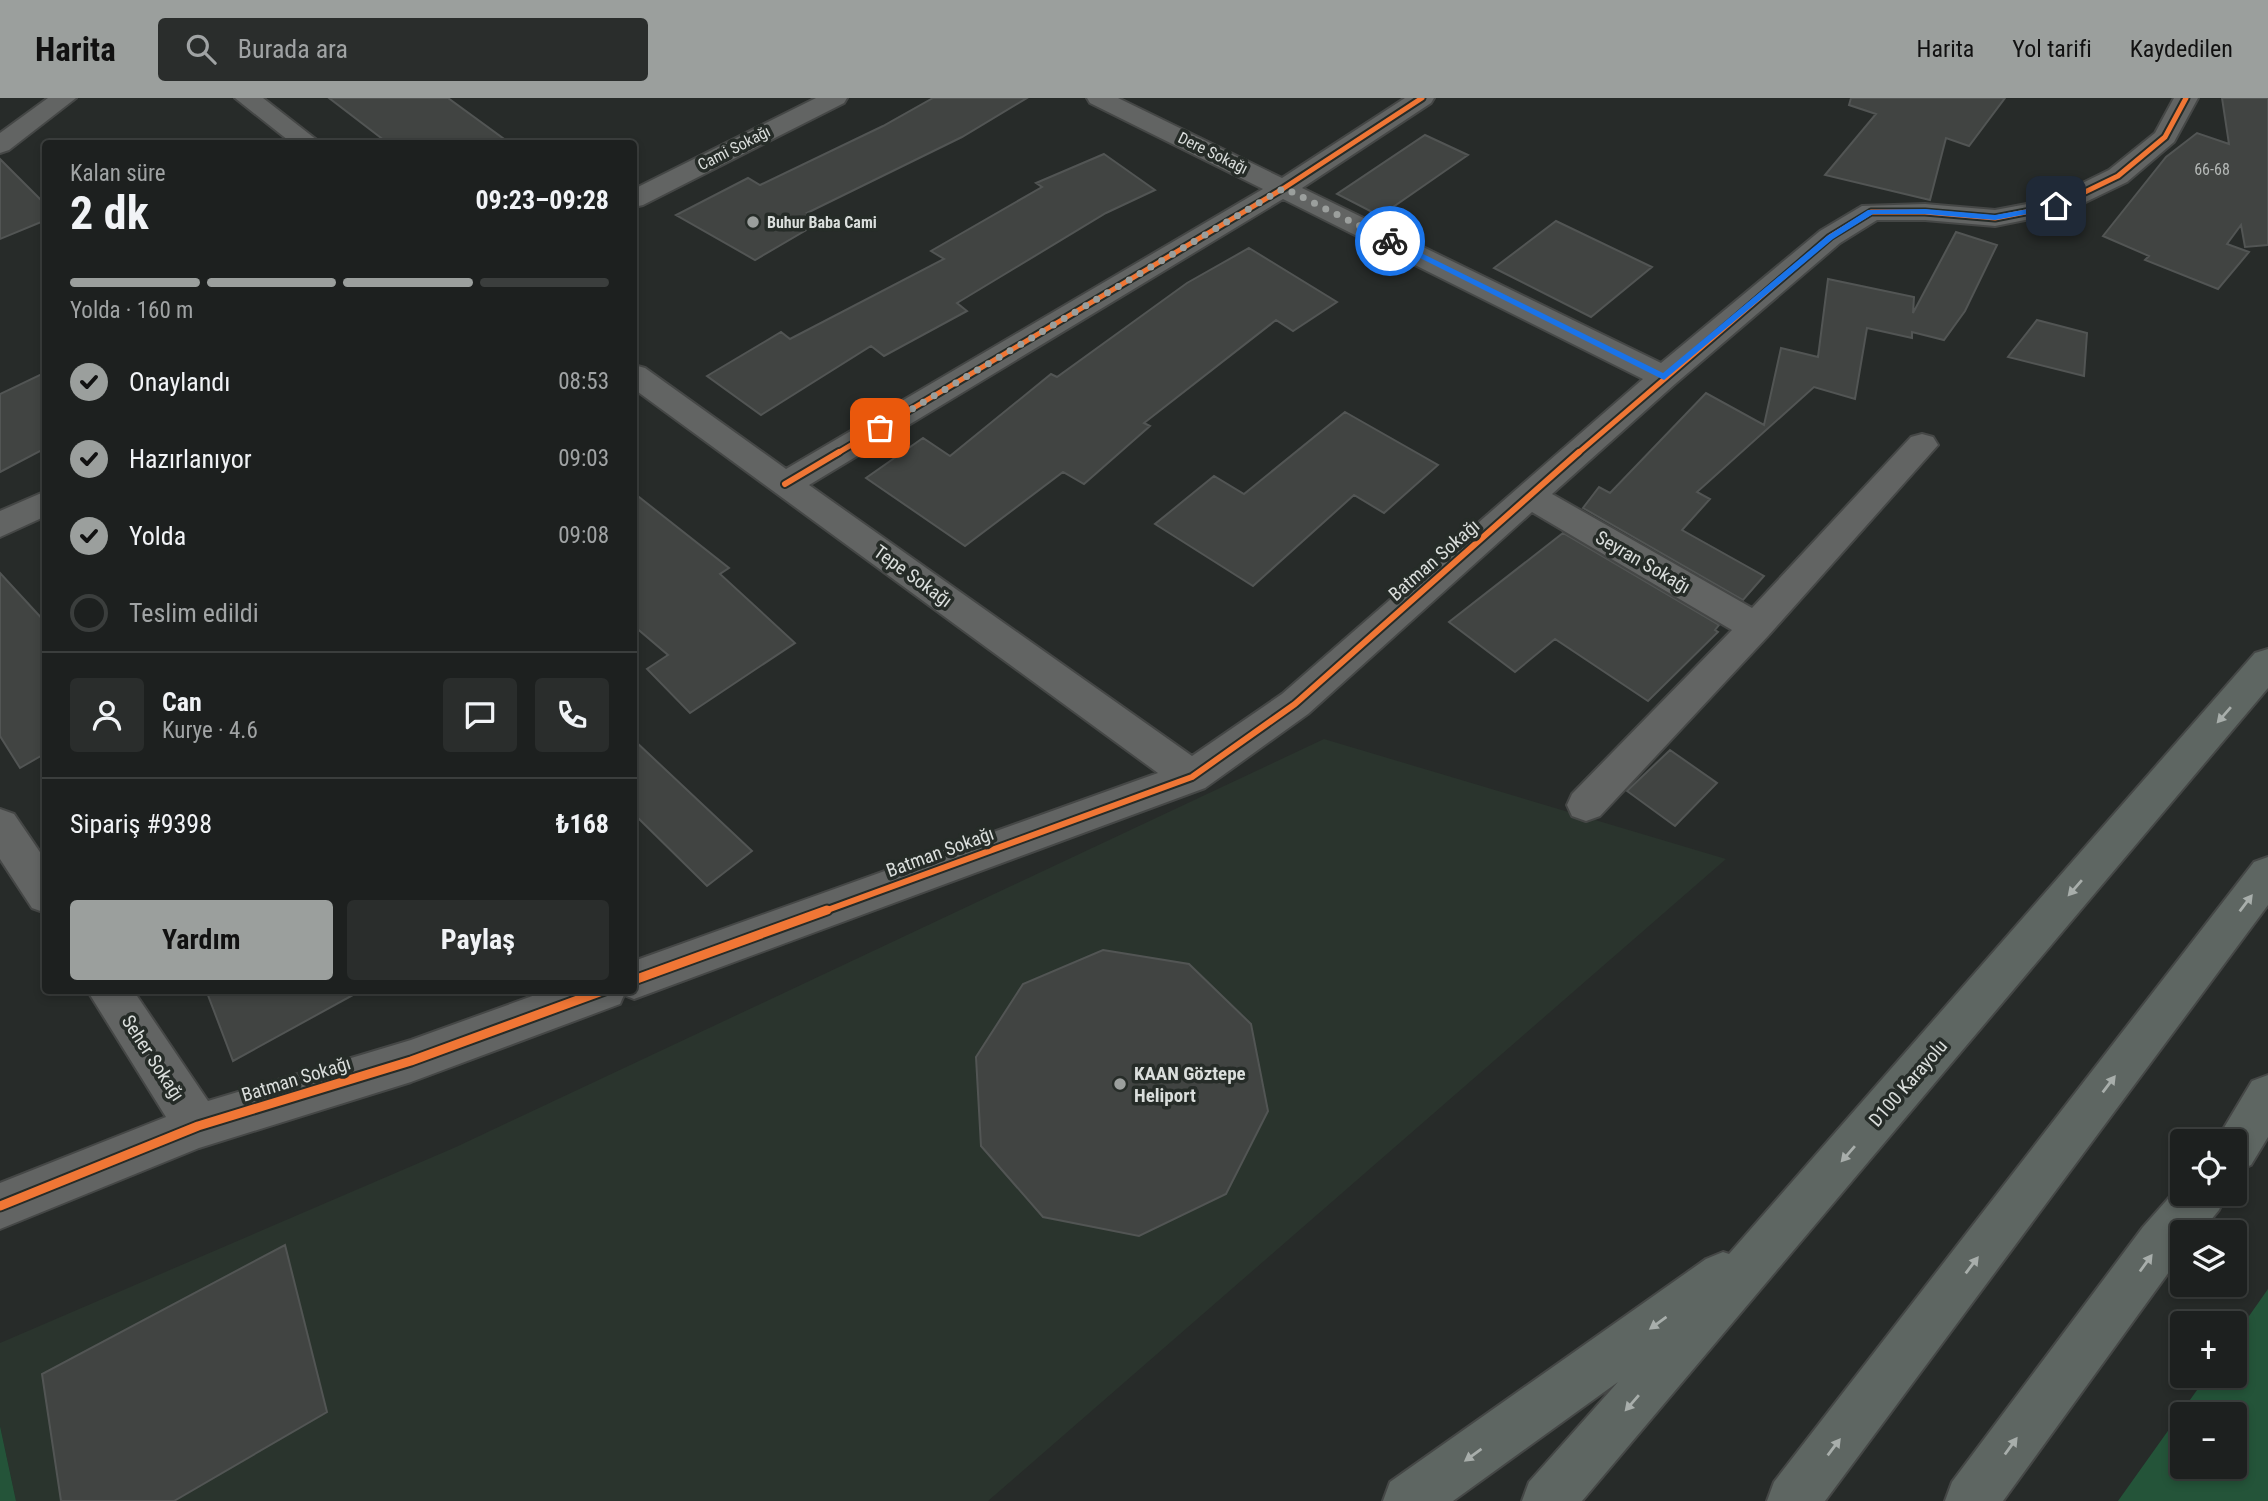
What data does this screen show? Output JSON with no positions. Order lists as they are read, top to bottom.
{
  "streets": {
    "highway": ["D100 Karayolu"],
    "street": [
      "Cami Sokağı",
      "Dere Sokağı",
      "Batman Sokağı",
      "Seyran Sokağı",
      "Tepe Sokağı",
      "Seher Sokağı"
    ]
  },
  "crossings": [
    ["Dere Sokağı", "Batman Sokağı"],
    ["Batman Sokağı", "Seyran Sokağı"],
    ["Batman Sokağı", "Tepe Sokağı"],
    ["Batman Sokağı", "Seher Sokağı"]
  ],
  "places": ["Buhur Baba Cami", "KAAN Göztepe Heliport"],
  "house_numbers": ["66-68"],
  "page": {
    "header": "Harita",
    "search": "Burada ara",
    "nav": ["Harita", "Yol tarifi", "Kaydedilen"],
    "heading": ["2 dk", "Kalan süre", "09:23–09:28"],
    "panel": [
      "Can",
      "Kurye · 4.6",
      "Sipariş #9398",
      "₺168"
    ],
    "bar": "Yolda · 160 m",
    "list": [
      ["Onaylandı", "08:53"],
      ["Hazırlanıyor", "09:03"],
      ["Yolda", "09:08"],
      "Teslim edildi"
    ],
    "buttons": ["Yardım", "Paylaş"],
    "map_buttons": ["+", "−"]
  }
}
